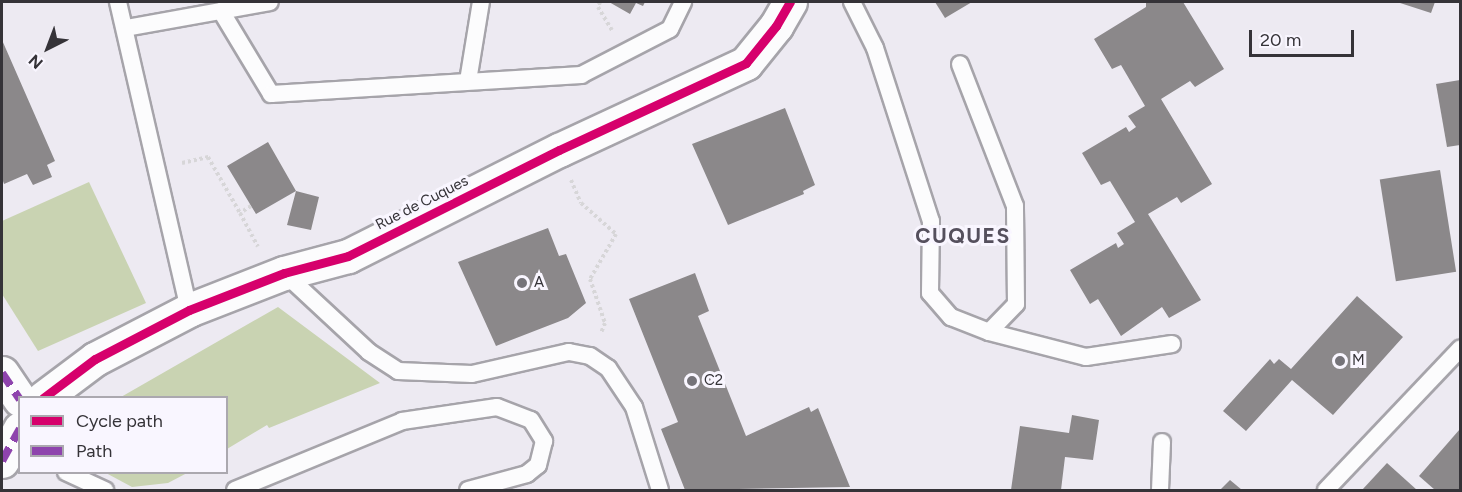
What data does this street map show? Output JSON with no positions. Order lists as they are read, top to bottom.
{
  "streets": {
    "street": ["Rue de Cuques"]
  },
  "districts": ["CUQUES"],
  "places": ["A", "M", "C2"],
  "legend": ["Cycle path", "Path"],
  "scale_bar": "20 m",
  "north": "bottom left"
}
